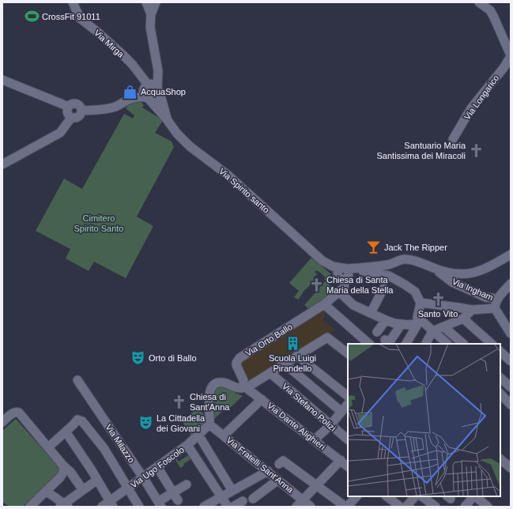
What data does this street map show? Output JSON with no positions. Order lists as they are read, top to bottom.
{
  "streets": {
    "street": [
      "Via Mirga",
      "Via Longarico",
      "Via Spirito santo",
      "Via Ingham",
      "Via Orto Ballo",
      "Via Stefano Polizi",
      "Via Dante Alighieri",
      "Via Milazzo",
      "Via Fratelli Sant'Anna",
      "Via Ugo Foscolo"
    ]
  },
  "crossings": [
    ["Via Mirga", "Via Spirito santo"],
    ["Via Orto Ballo", "Via Dante Alighieri"],
    ["Via Milazzo", "Via Ugo Foscolo"],
    ["Via Fratelli Sant'Anna", "Via Ugo Foscolo"]
  ],
  "parks": ["Cimitero Spirito Santo"],
  "places": {
    "sports": ["CrossFit 91011"],
    "shop": ["AcquaShop"],
    "church": [
      "Santuario Maria Santissima dei Miracoli",
      "Chiesa di Santa Maria della Stella",
      "Santo Vito",
      "Chiesa di Sant'Anna"
    ],
    "bar": ["Jack The Ripper"],
    "building": ["Scuola Luigi Pirandello"],
    "theatre": ["Orto di Ballo", "La Cittadella dei Giovani"]
  }
}
